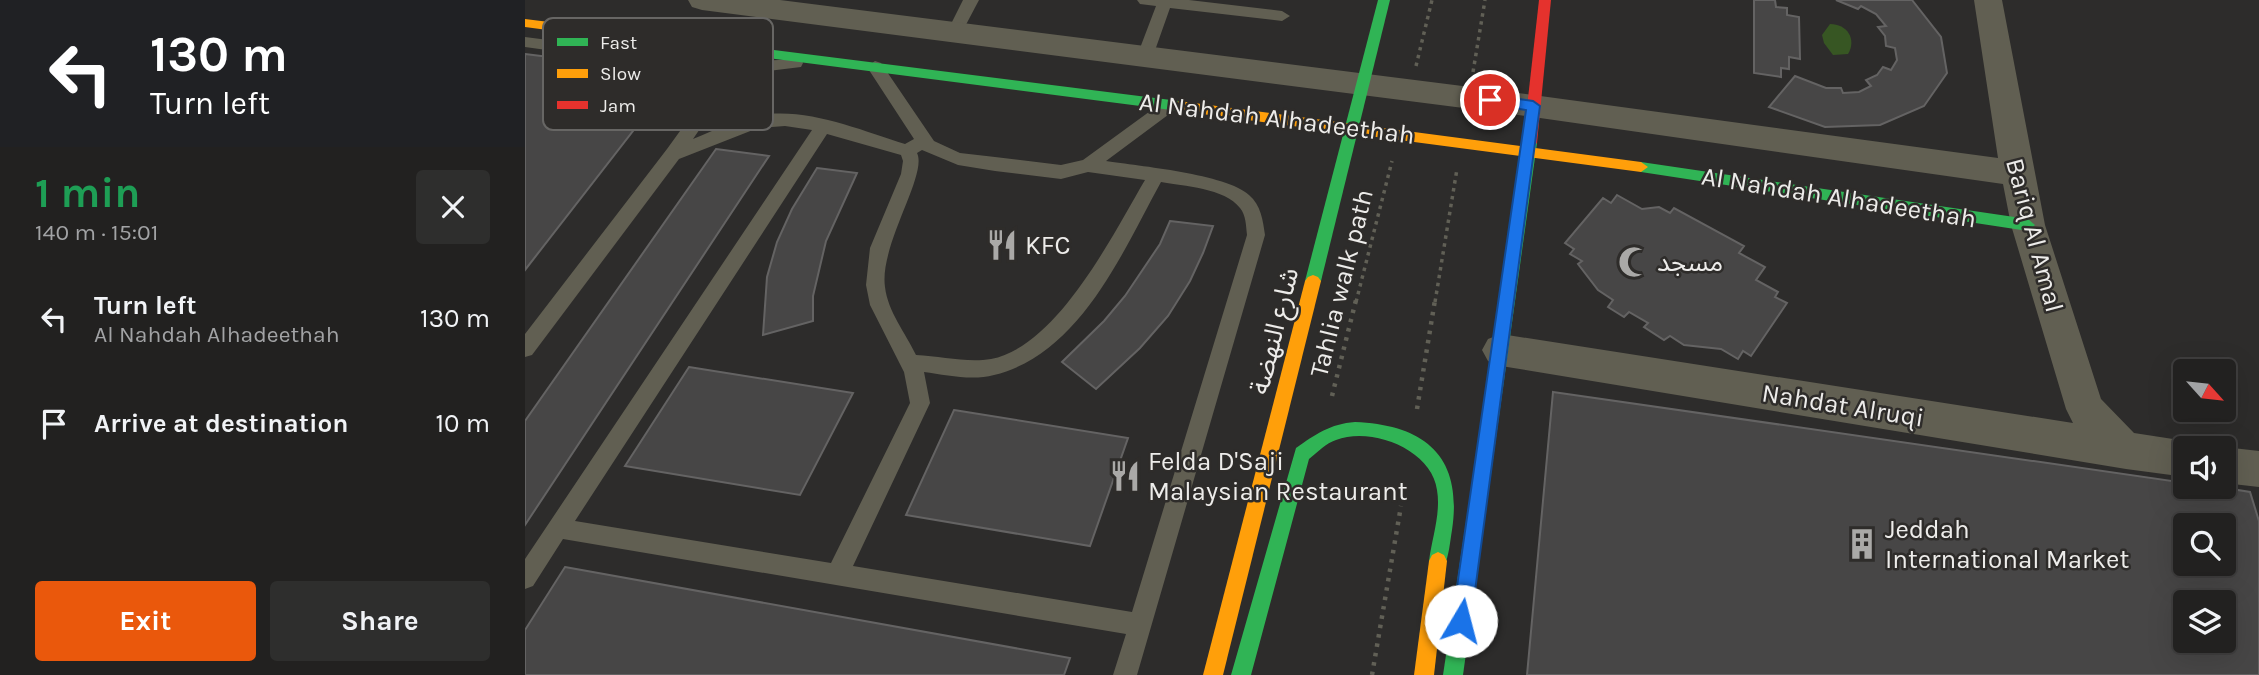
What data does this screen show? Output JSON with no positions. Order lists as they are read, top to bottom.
{
  "streets": {
    "street": [
      "Al Nahdah Alhadeethah",
      "Bariq Al Amal",
      "شارع النهضة",
      "Nahdat Alruqi"
    ],
    "path": ["Tahlia walk path"]
  },
  "crossings": [
    ["Al Nahdah Alhadeethah", "Bariq Al Amal"],
    ["Al Nahdah Alhadeethah", "شارع النهضة"],
    ["Bariq Al Amal", "Nahdat Alruqi"]
  ],
  "places": {
    "restaurant": ["KFC", "Felda D'Saji Malaysian Restaurant"],
    "mosque": ["مسجد"],
    "building": ["Jeddah International Market"]
  },
  "legend": ["Fast", "Slow", "Jam"],
  "north": "bottom right",
  "page": {
    "turn": ["130 m", "Turn left"],
    "heading": ["1 min", "140 m · 15:01"],
    "list": [
      {
        "name": "Turn left",
        "note": "Al Nahdah Alhadeethah",
        "value": "130 m"
      },
      {
        "name": "Arrive at destination",
        "value": "10 m"
      }
    ],
    "buttons": ["Exit", "Share"]
  }
}
